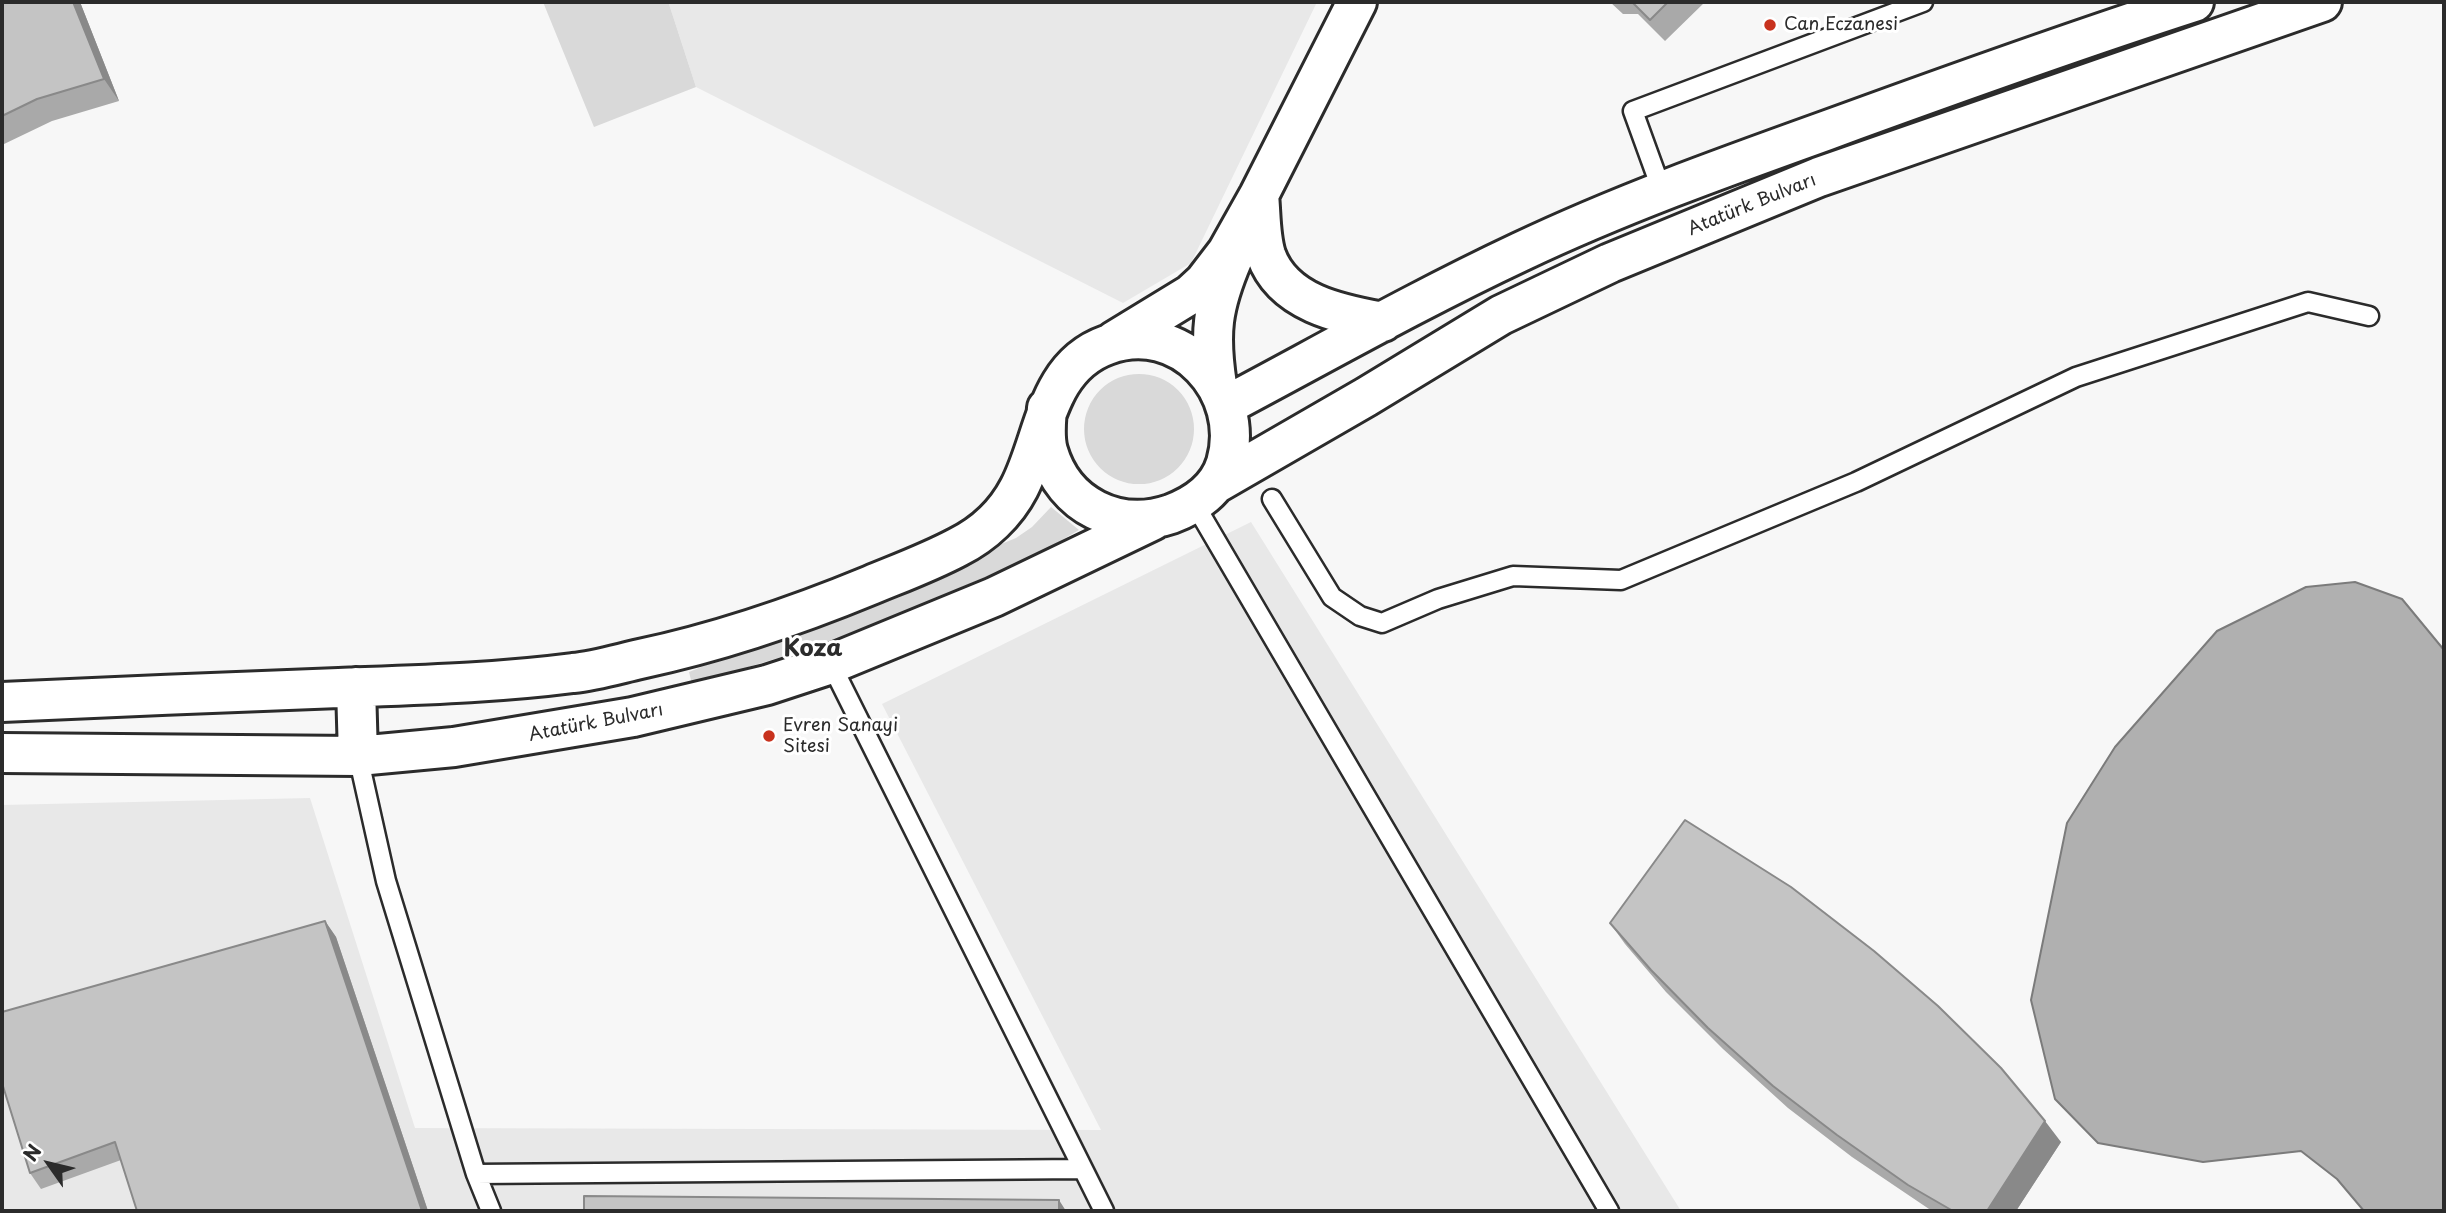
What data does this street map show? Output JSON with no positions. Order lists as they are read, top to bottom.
{
  "streets": {
    "main road": ["Atatürk Bulvarı"]
  },
  "districts": ["Koza"],
  "places": ["Can Eczanesi", "Evren Sanayi Sitesi"],
  "north": "top left"
}
